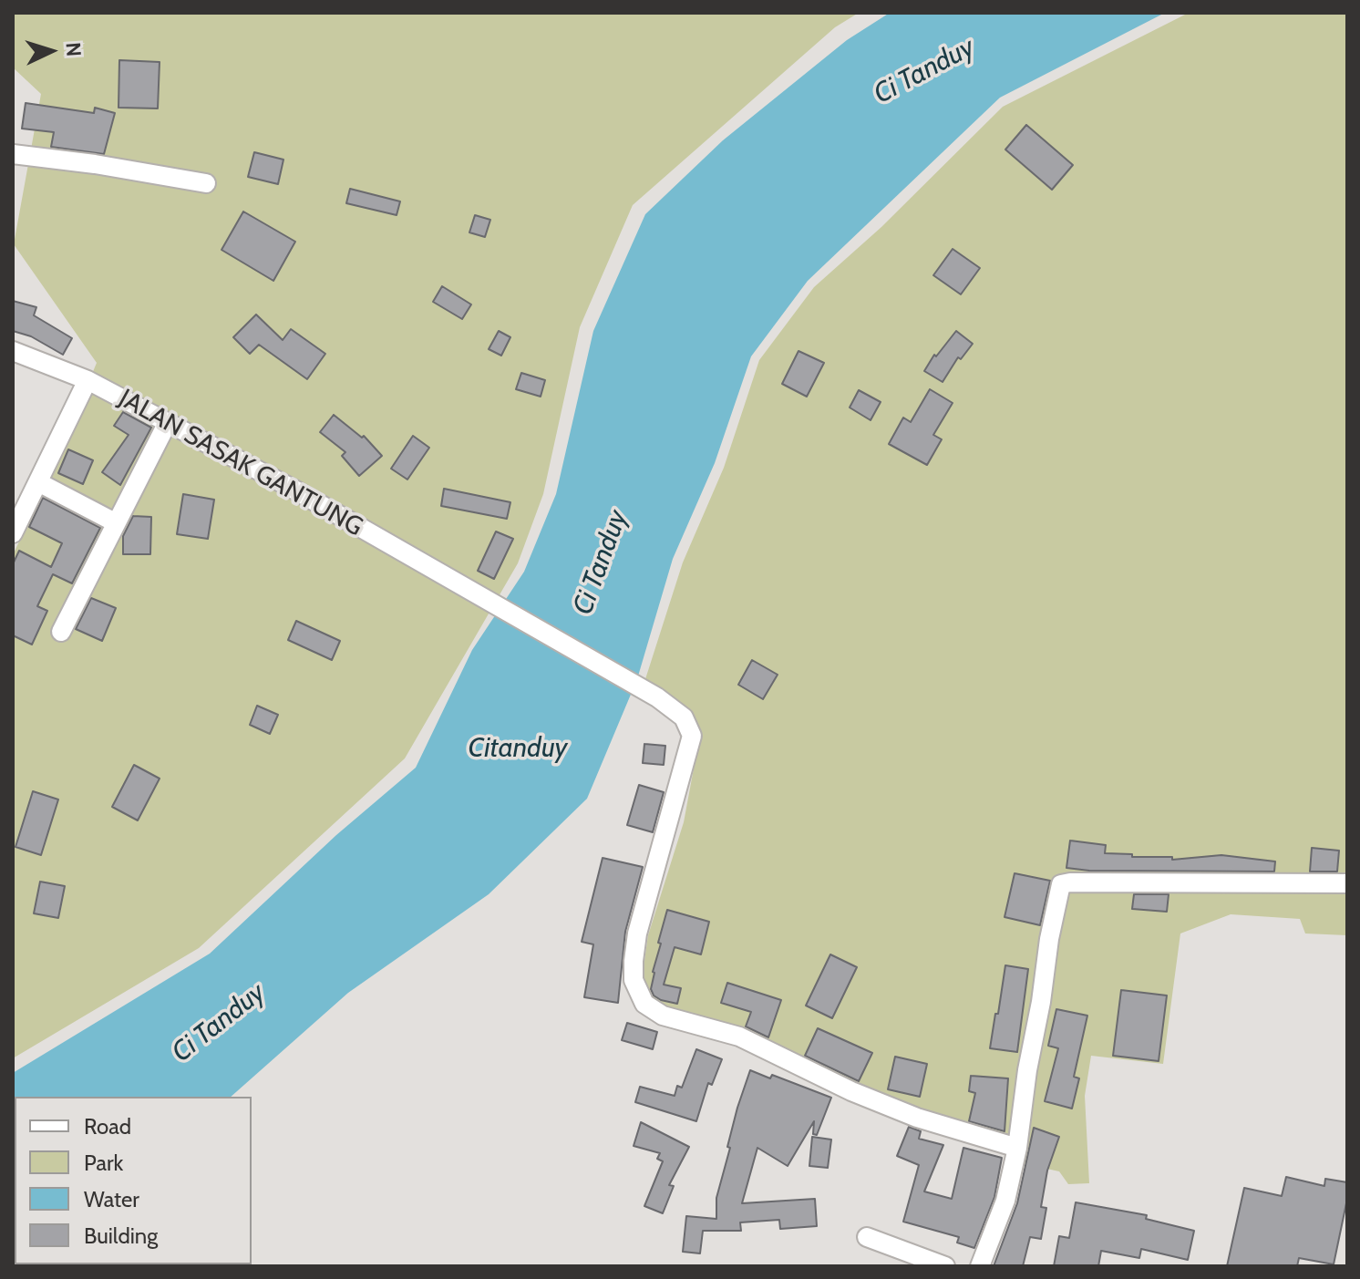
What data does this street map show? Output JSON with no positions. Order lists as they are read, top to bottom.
{
  "streets": {
    "street": ["JALAN SASAK GANTUNG"]
  },
  "water": ["Ci Tanduy", "Citanduy"],
  "legend": [
    "Road",
    "Park",
    "Water",
    "Building"
  ],
  "north": "right"
}
